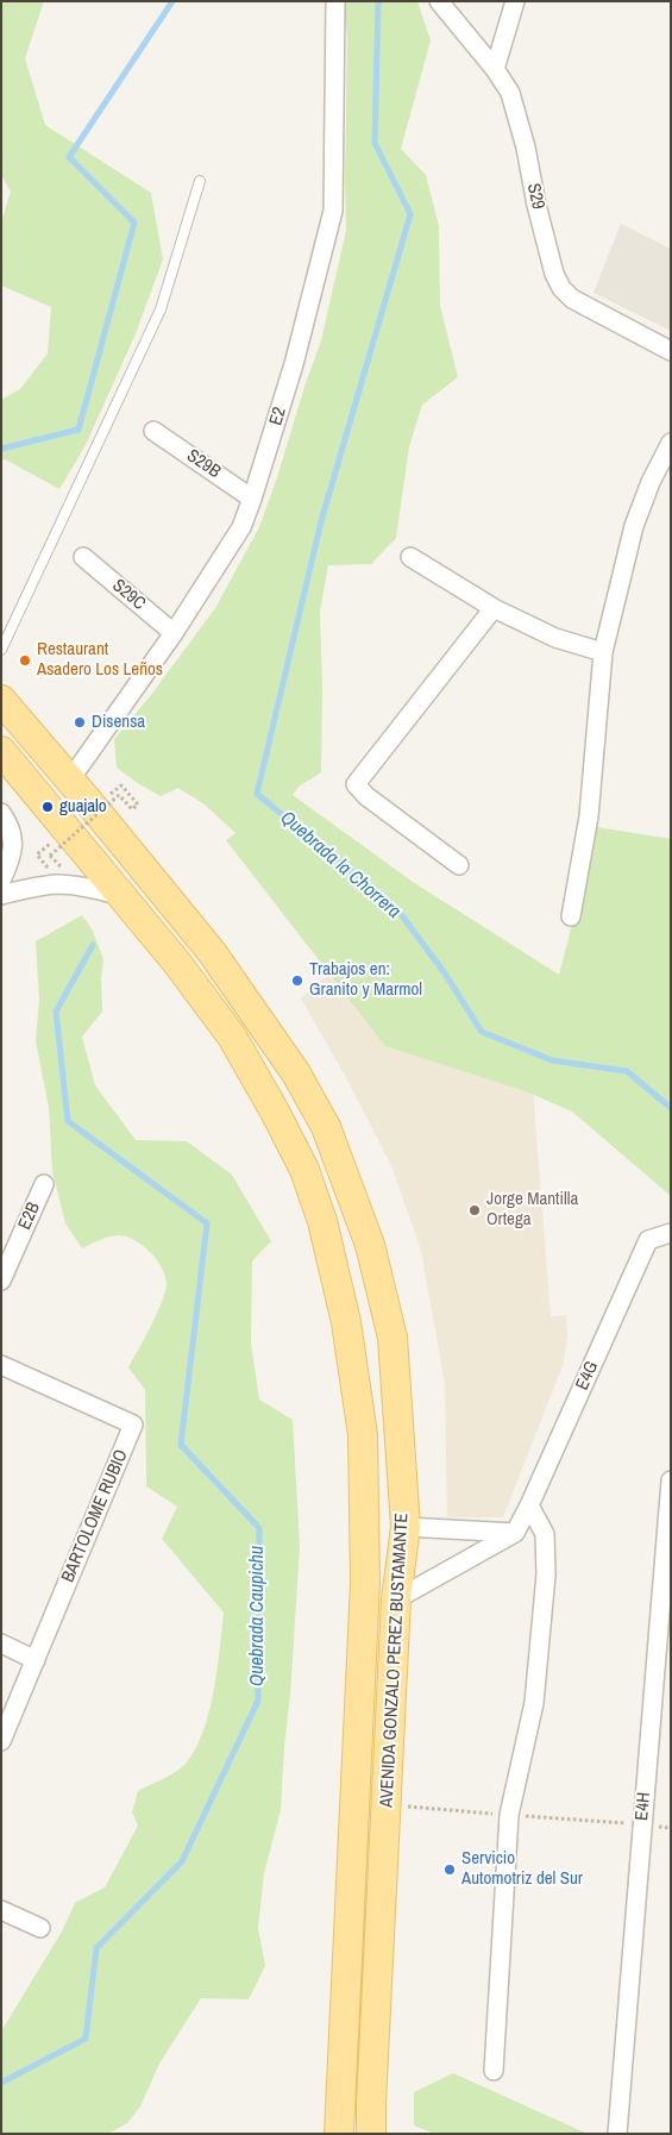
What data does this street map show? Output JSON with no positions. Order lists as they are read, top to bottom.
{
  "streets": {
    "main road": ["AVENIDA GONZALO PEREZ BUSTAMANTE"],
    "street": [
      "S29",
      "E2",
      "S29B",
      "S29C",
      "E2B",
      "E4G",
      "BARTOLOME RUBIO",
      "E4H"
    ]
  },
  "crossings": [
    ["E2", "S29B"],
    ["E2", "S29C"],
    ["E2", "AVENIDA GONZALO PEREZ BUSTAMANTE"]
  ],
  "water": ["Quebrada la Chorrera", "Quebrada Caupichu"],
  "places": [
    "Restaurant Asadero Los Leños",
    "Disensa",
    "guajalo",
    "Trabajos en: Granito y Marmol",
    "Jorge Mantilla Ortega",
    "Servicio Automotriz del Sur"
  ]
}
